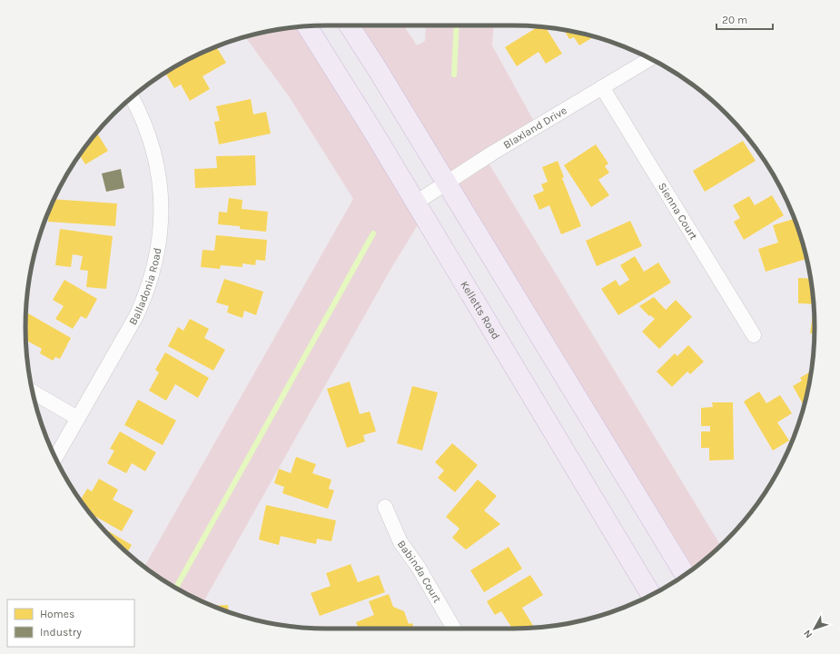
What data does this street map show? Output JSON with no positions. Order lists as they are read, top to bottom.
{
  "streets": {
    "main road": ["Kelletts Road"],
    "street": [
      "Blaxland Drive",
      "Sienna Court",
      "Balladonia Road",
      "Babinda Court"
    ]
  },
  "crossings": [
    ["Blaxland Drive", "Sienna Court"],
    ["Blaxland Drive", "Kelletts Road"]
  ],
  "legend": ["Homes", "Industry"],
  "scale_bar": "20 m",
  "north": "bottom left"
}
